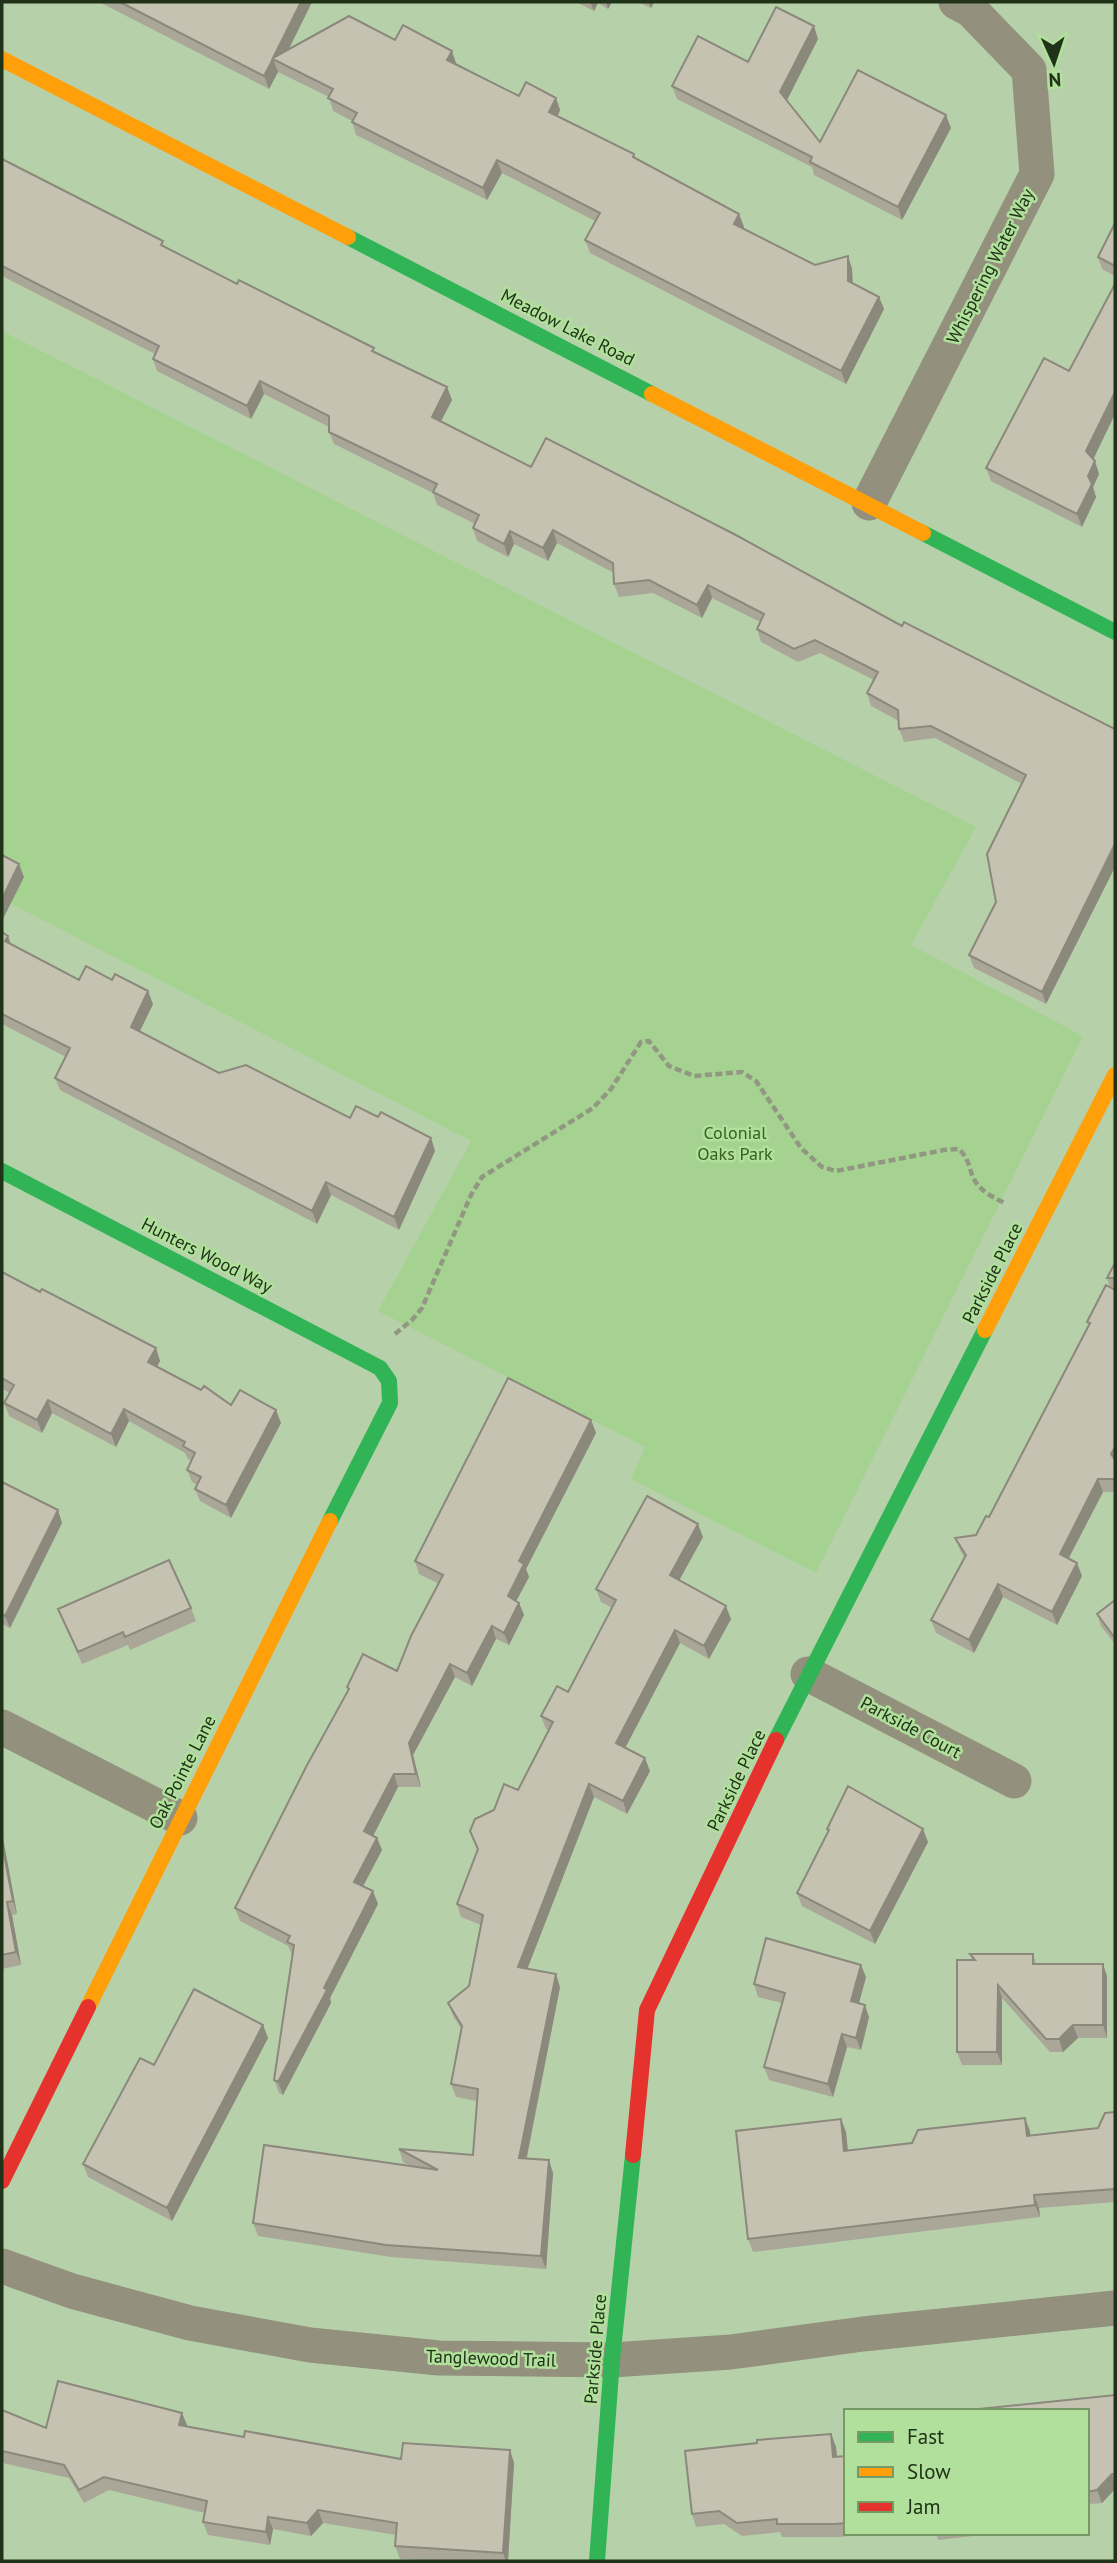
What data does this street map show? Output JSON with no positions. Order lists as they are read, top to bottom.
{
  "streets": {
    "street": [
      "Whispering Water Way",
      "Meadow Lake Road",
      "Hunters Wood Way",
      "Parkside Place",
      "Parkside Court",
      "Oak Pointe Lane",
      "Tanglewood Trail"
    ]
  },
  "crossings": [
    ["Whispering Water Way", "Meadow Lake Road"],
    ["Hunters Wood Way", "Oak Pointe Lane"],
    ["Parkside Place", "Parkside Court"],
    ["Parkside Place", "Tanglewood Trail"]
  ],
  "parks": ["Colonial Oaks Park"],
  "legend": ["Fast", "Slow", "Jam"],
  "north": "bottom"
}
